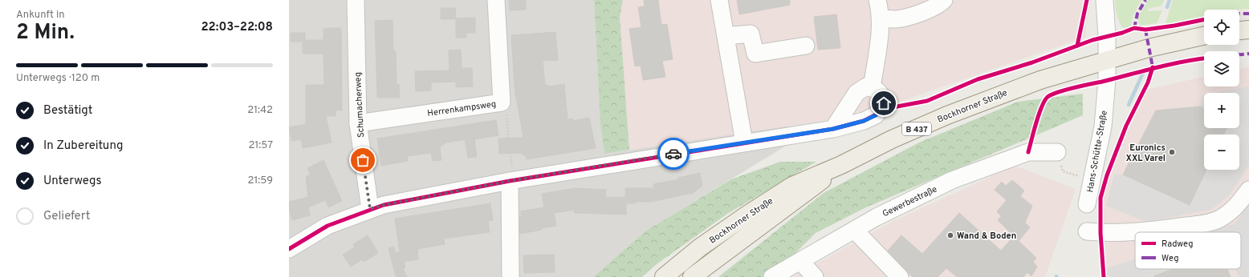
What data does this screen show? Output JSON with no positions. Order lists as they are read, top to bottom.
{
  "streets": {
    "main road": ["Bockhorner Straße", "B 437"],
    "street": [
      "Schumacherweg",
      "Herrenkampsweg",
      "Hans-Schütte-Straße",
      "Gewerbestraße"
    ]
  },
  "crossings": [
    ["Schumacherweg", "Herrenkampsweg"],
    ["Bockhorner Straße", "B 437"],
    ["Bockhorner Straße", "Hans-Schütte-Straße"],
    ["B 437", "Hans-Schütte-Straße"]
  ],
  "places": ["Euronics XXL Varel", "Wand & Boden"],
  "legend": ["Radweg", "Weg"],
  "page": {
    "heading": ["2 Min.", "Ankunft in", "22:03–22:08"],
    "map_buttons": ["+", "−"],
    "bar": "Unterwegs · 120 m",
    "list": [
      ["Bestätigt", "21:42"],
      ["In Zubereitung", "21:57"],
      ["Unterwegs", "21:59"],
      "Geliefert"
    ]
  }
}
